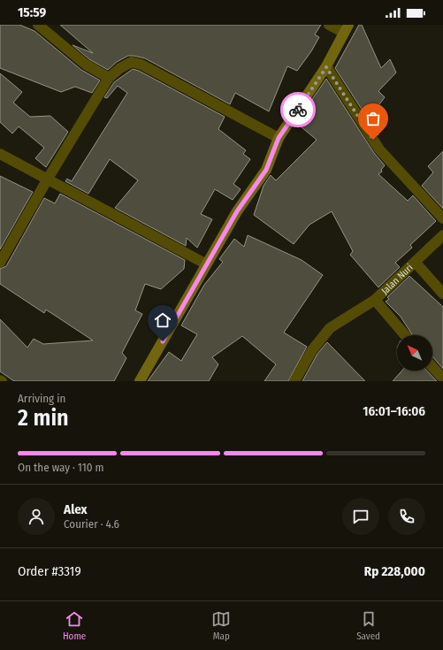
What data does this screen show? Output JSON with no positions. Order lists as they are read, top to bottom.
{
  "streets": {
    "street": ["Jalan Nuri"]
  },
  "north": "top left",
  "page": {
    "status": "15:59",
    "heading": ["2 min", "Arriving in", "16:01–16:06"],
    "panel": [
      "Alex",
      "Courier · 4.6",
      "Order #3319",
      "Rp 228,000"
    ],
    "bar": "On the way · 110 m",
    "tabs": ["Home", "Map", "Saved"]
  }
}
